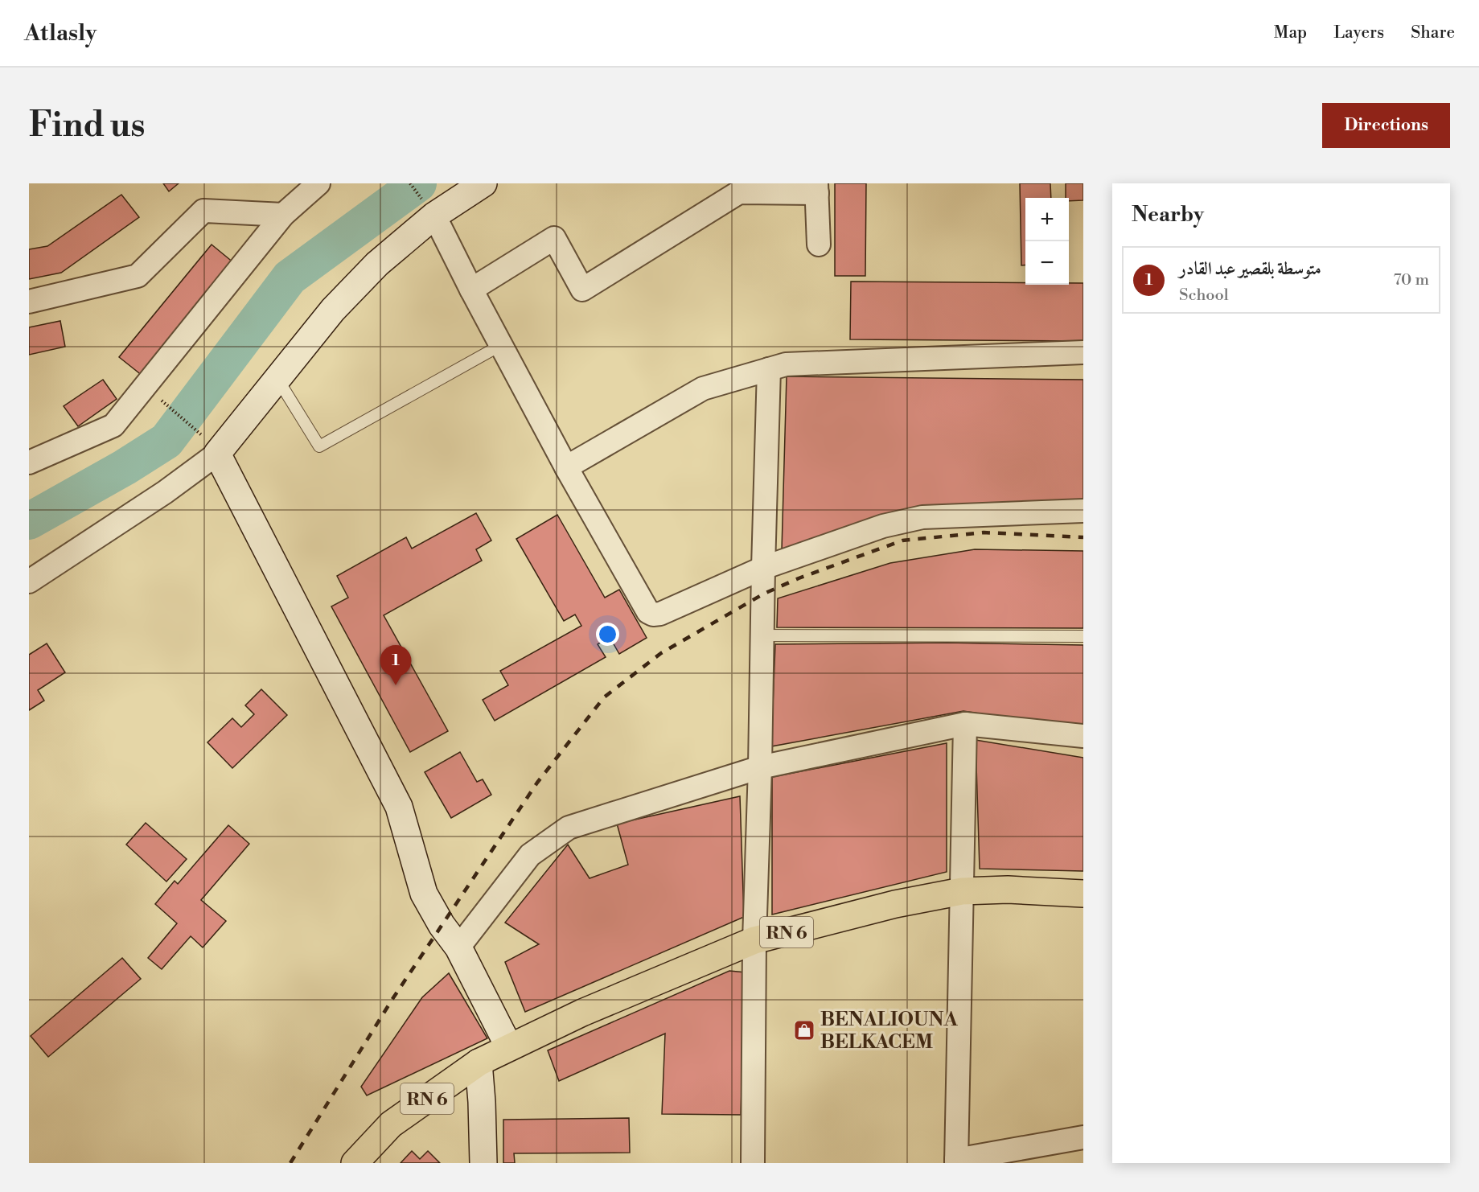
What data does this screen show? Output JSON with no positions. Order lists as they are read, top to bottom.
{
  "streets": {
    "highway": ["RN 6"]
  },
  "places": {
    "shop": ["BENALIOUNA BELKACEM"]
  },
  "page": {
    "header": "Atlasly",
    "nav": ["Map", "Layers", "Share"],
    "buttons": "Directions",
    "title": "Find us",
    "heading": "Nearby",
    "map_buttons": ["+", "−"],
    "list": [
      {
        "mark": "1",
        "name": "متوسطة بلقصير عبد القادر",
        "note": "School",
        "value": "70 m"
      }
    ],
    "pins": "1"
  }
}
